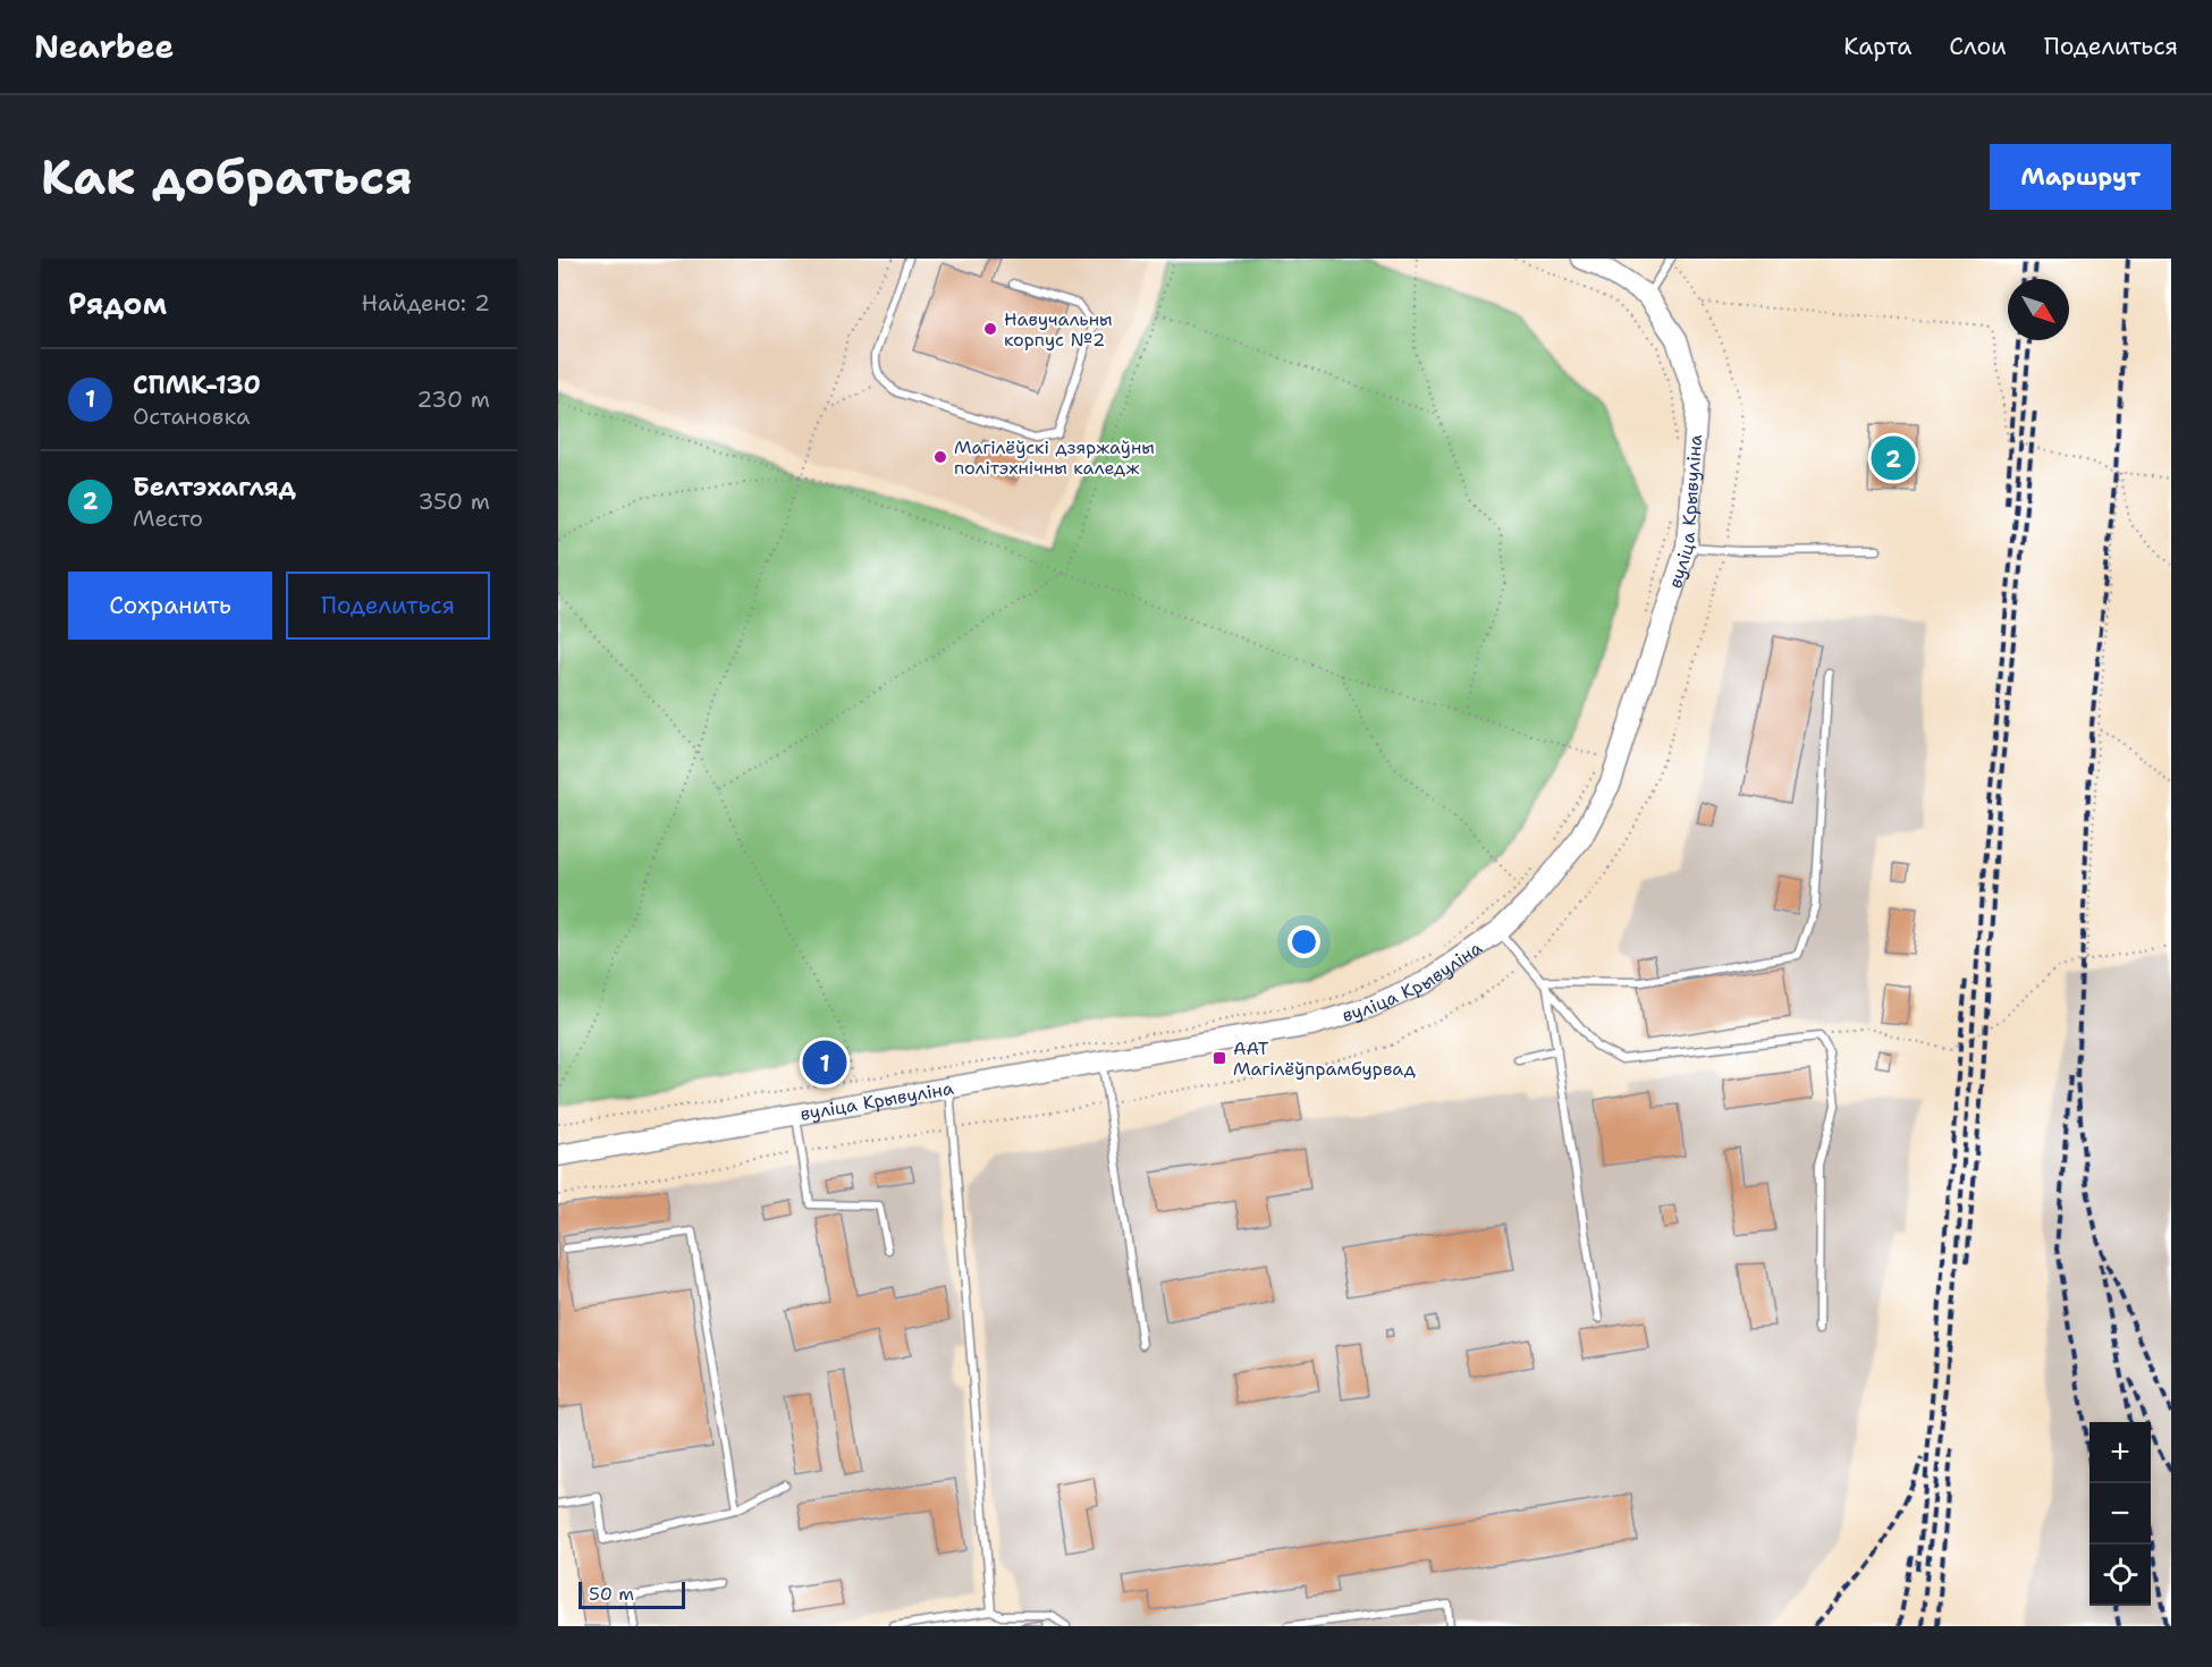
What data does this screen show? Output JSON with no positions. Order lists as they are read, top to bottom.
{
  "streets": {
    "main road": ["вуліца Крывуліна"]
  },
  "places": {
    "other": ["Навучальны корпус №2", "Магілёўскі дзяржаўны політэхнічны каледж"],
    "transit": ["ААТ Магілёўпрамбурвад"]
  },
  "scale_bar": "50 m",
  "north": "bottom right",
  "page": {
    "header": "Nearbee",
    "nav": ["Карта", "Слои", "Поделиться"],
    "buttons": [
      "Маршрут",
      ["Сохранить", "Поделиться"]
    ],
    "title": "Как добраться",
    "heading": ["Рядом", "Найдено: 2"],
    "list": [
      {
        "mark": "1",
        "name": "СПМК-130",
        "note": "Остановка",
        "value": "230 m"
      },
      {
        "mark": "2",
        "name": "Белтэхагляд",
        "note": "Место",
        "value": "350 m"
      }
    ],
    "pins": ["2", "1"],
    "map_buttons": ["+", "−"],
    "scale": "50 m"
  }
}
